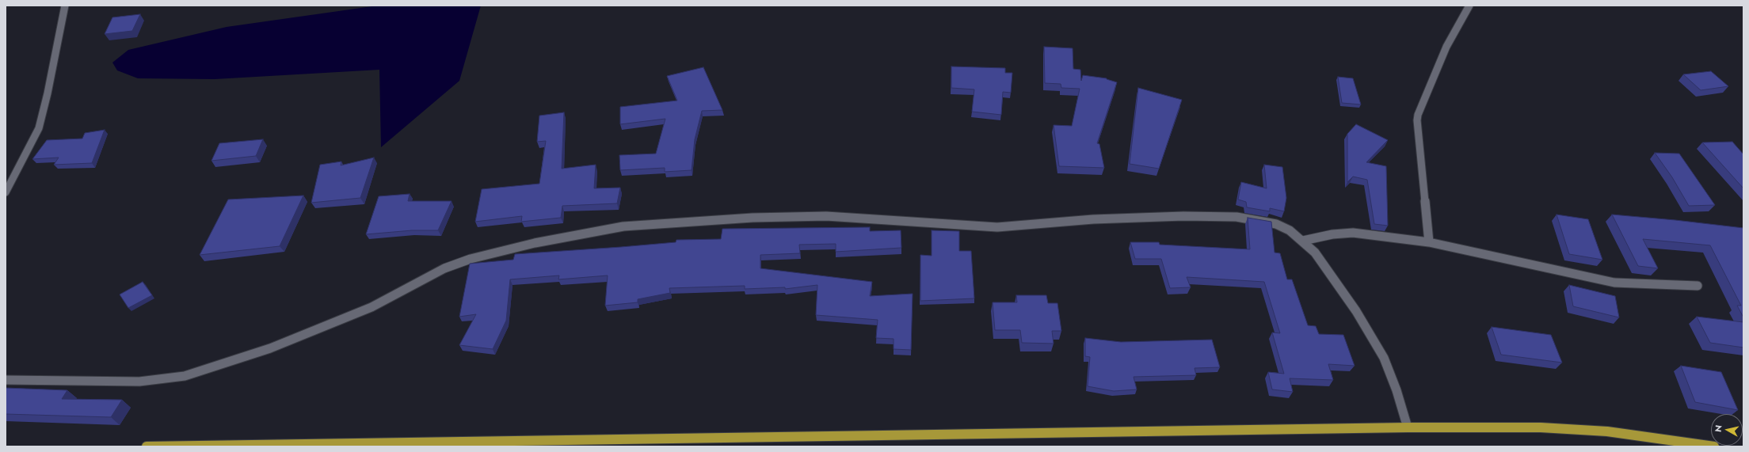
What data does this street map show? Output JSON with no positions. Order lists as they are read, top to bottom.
{
  "north": "left"
}
